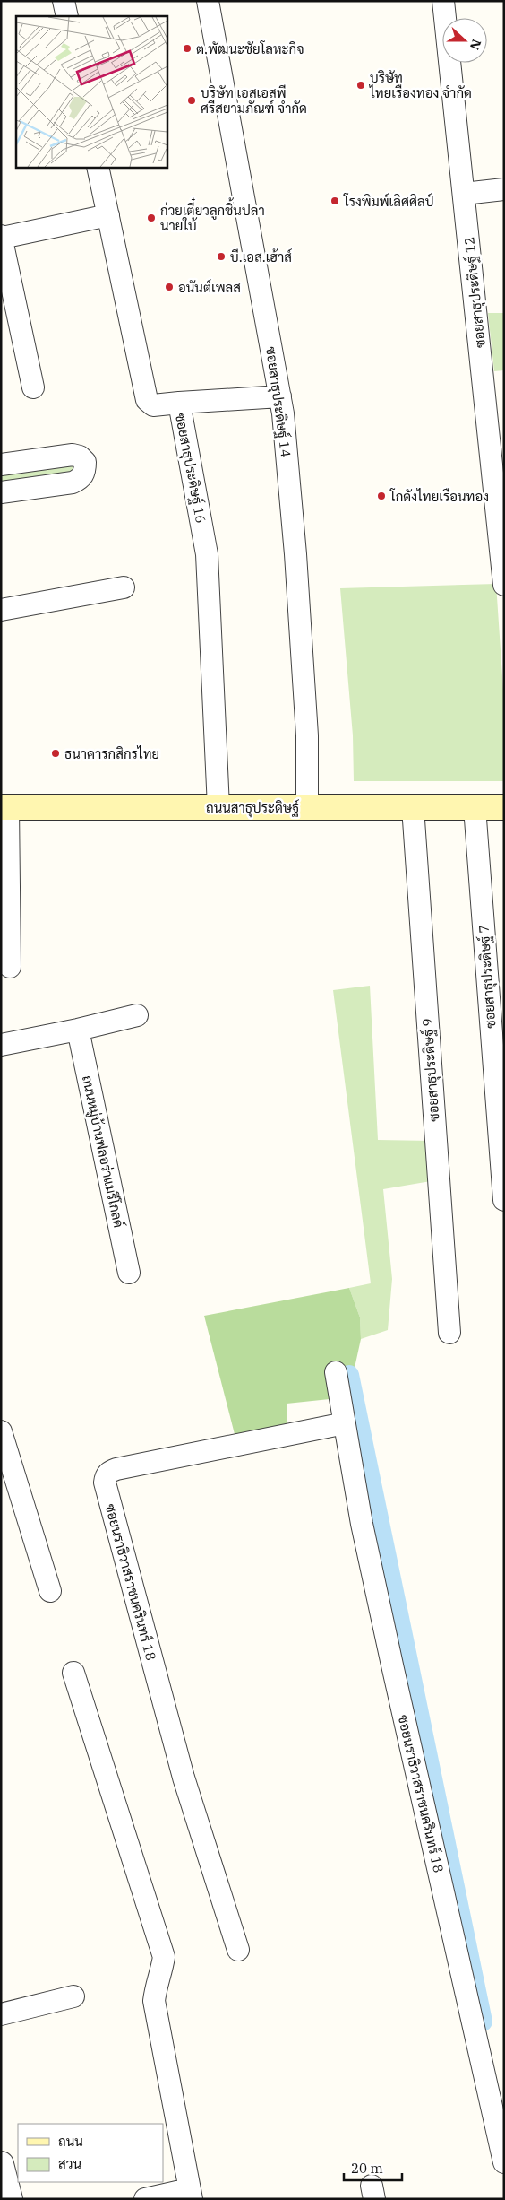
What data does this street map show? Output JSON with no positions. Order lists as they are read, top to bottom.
{
  "streets": {
    "main road": ["ถนนสาธุประดิษฐ์"],
    "street": [
      "ซอยสาธุประดิษฐ์ 12",
      "ซอยสาธุประดิษฐ์ 14",
      "ซอยสาธุประดิษฐ์ 16",
      "ซอยสาธุประดิษฐ์ 7",
      "ซอยสาธุประดิษฐ์ 9",
      "ถนนหมู่บ้านฟลอร่าแมรีโกลด์",
      "ซอยนราธิวาสราชนครินทร์ 18"
    ]
  },
  "crossings": [
    ["ซอยสาธุประดิษฐ์ 14", "ถนนสาธุประดิษฐ์"],
    ["ซอยสาธุประดิษฐ์ 16", "ถนนสาธุประดิษฐ์"],
    ["ถนนสาธุประดิษฐ์", "ซอยสาธุประดิษฐ์ 7"],
    ["ถนนสาธุประดิษฐ์", "ซอยสาธุประดิษฐ์ 9"]
  ],
  "places": [
    "ต.พัฒนะชัยโลหะกิจ",
    "บริษัท ไทยเรืองทอง จำกัด",
    "บริษัท เอสเอสพี ศรีสยามภัณฑ์ จำกัด",
    "โรงพิมพ์เลิศศิลป์",
    "ก๋วยเตี๋ยวลูกชิ้นปลา นายใบ้",
    "บี.เอส.เฮ้าส์",
    "อนันต์เพลส",
    "โกดังไทยเรือนทอง",
    "ธนาคารกสิกรไทย"
  ],
  "legend": ["ถนน", "สวน"],
  "scale_bar": "20 m",
  "north": "right"
}
